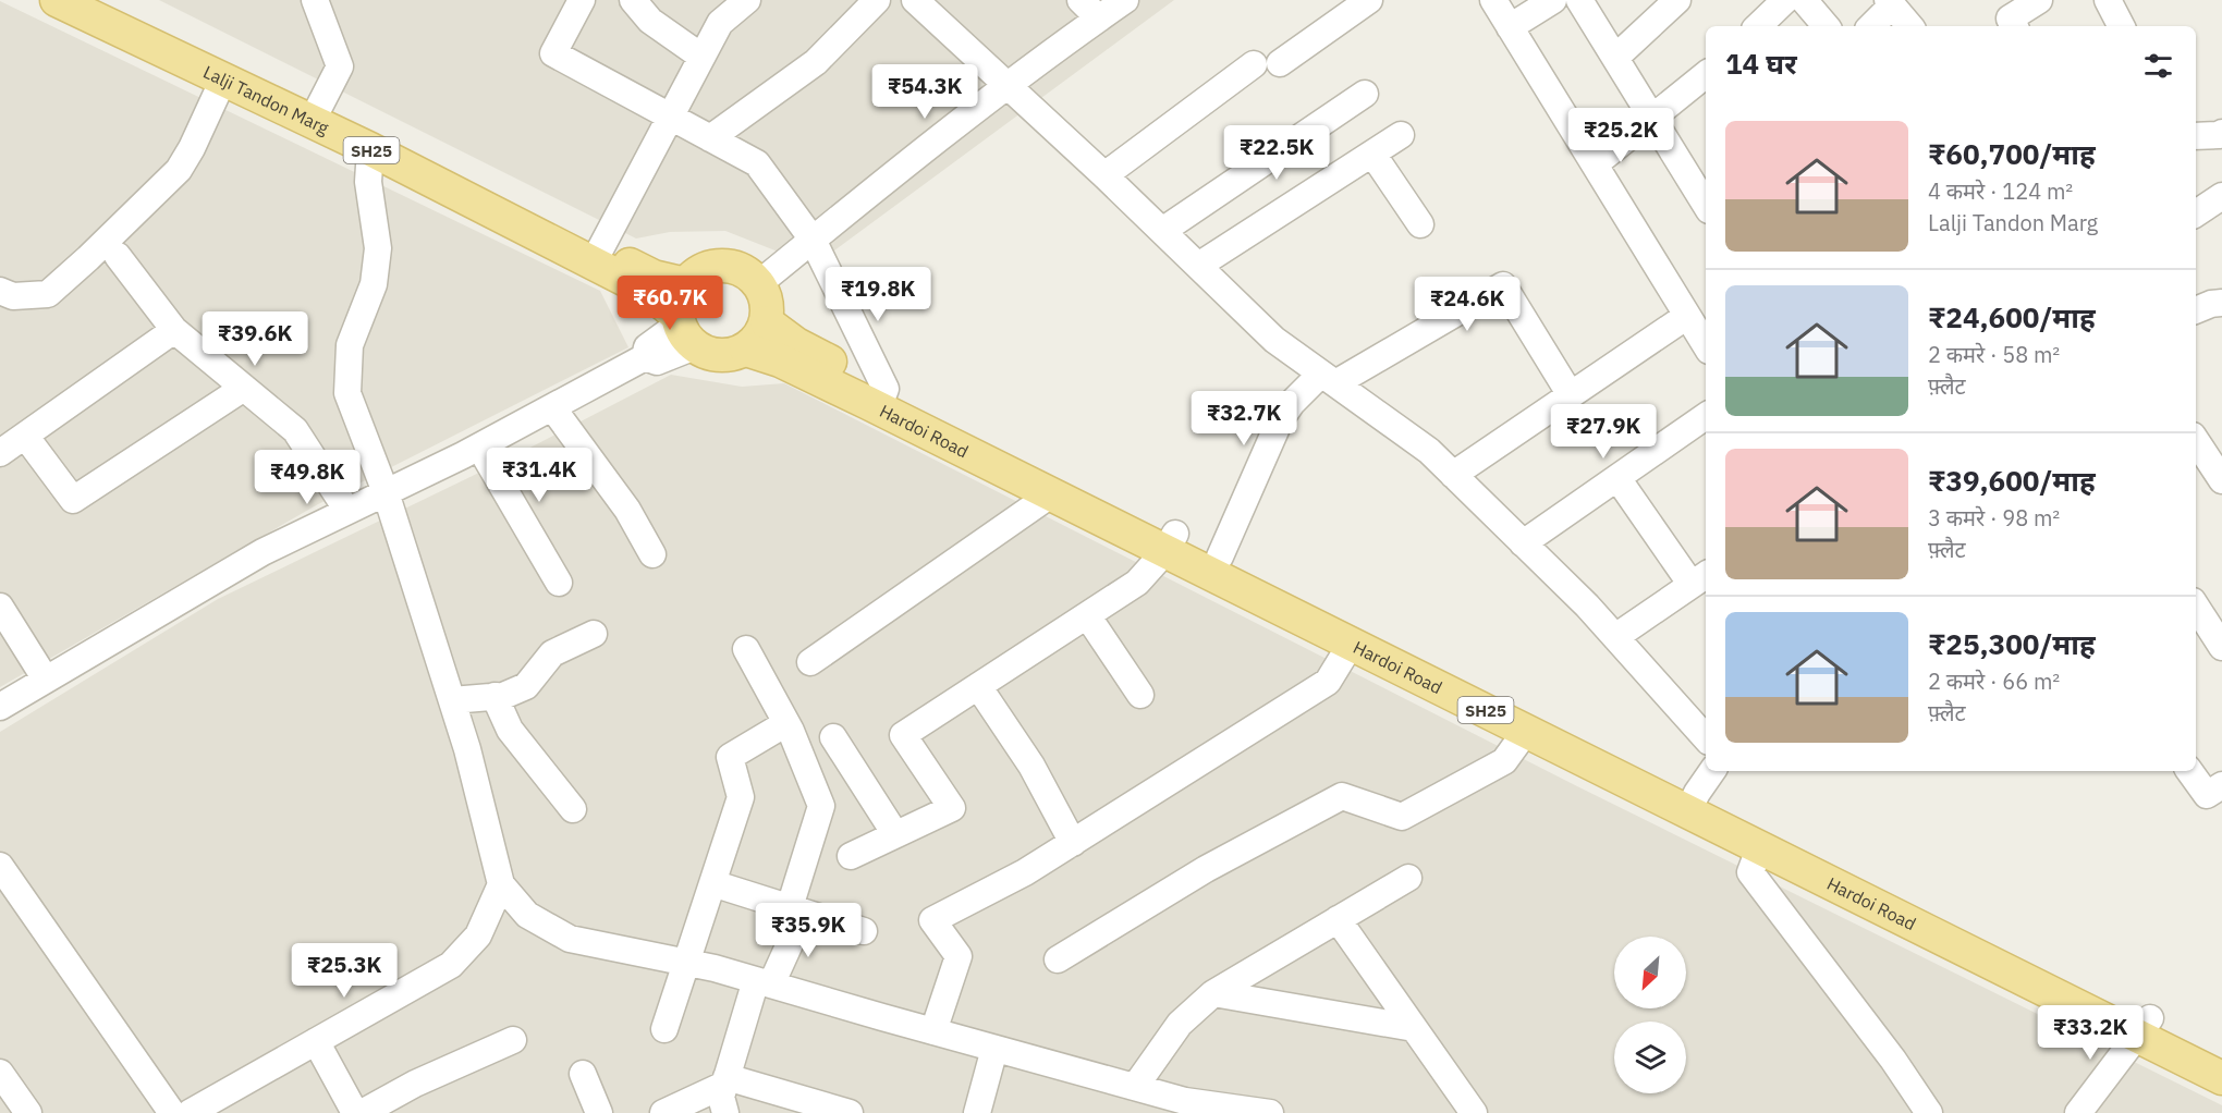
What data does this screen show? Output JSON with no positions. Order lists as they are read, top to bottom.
{
  "streets": {
    "main road": ["Lalji Tandon Marg", "SH25", "Hardoi Road"]
  },
  "crossings": [
    ["Lalji Tandon Marg", "SH25"],
    ["Lalji Tandon Marg", "Hardoi Road"],
    ["SH25", "Hardoi Road"]
  ],
  "north": "bottom left",
  "page": {
    "heading": "14 घर",
    "price": [
      "₹54.3K",
      "₹25.2K",
      "₹22.5K",
      "₹19.8K",
      "₹60.7K",
      "₹24.6K",
      "₹39.6K",
      "₹32.7K",
      "₹27.9K",
      "₹31.4K",
      "₹49.8K",
      "₹35.9K",
      "₹25.3K",
      "₹33.2K"
    ],
    "list": [
      {
        "name": "₹60,700/माह",
        "note": "4 कमरे · 124 m² · Lalji Tandon Marg"
      },
      {
        "name": "₹24,600/माह",
        "note": "2 कमरे · 58 m² · फ़्लैट"
      },
      {
        "name": "₹39,600/माह",
        "note": "3 कमरे · 98 m² · फ़्लैट"
      },
      {
        "name": "₹25,300/माह",
        "note": "2 कमरे · 66 m² · फ़्लैट"
      }
    ]
  }
}
